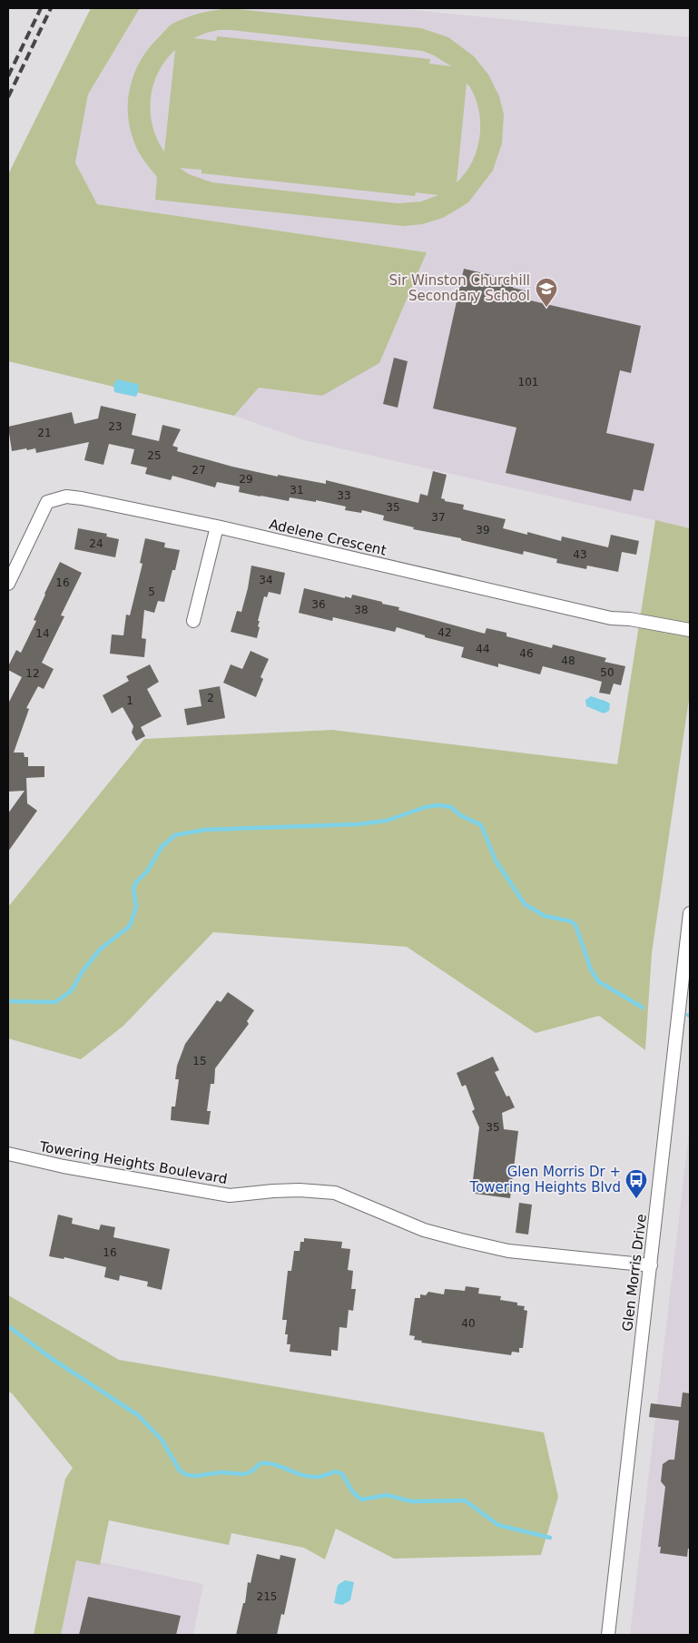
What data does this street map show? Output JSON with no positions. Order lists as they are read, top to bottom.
{
  "streets": {
    "street": ["Adelene Crescent", "Towering Heights Boulevard", "Glen Morris Drive"]
  },
  "crossings": [
    ["Towering Heights Boulevard", "Glen Morris Drive"]
  ],
  "places": {
    "school or university": ["Sir Winston Churchill Secondary School"],
    "bus stop": ["Glen Morris Dr + Towering Heights Blvd"]
  },
  "house_numbers": [
    "101",
    "23",
    "21",
    "25",
    "27",
    "29",
    "31",
    "33",
    "35",
    "37",
    "39",
    "24",
    "43",
    "34",
    "16",
    "5",
    "36",
    "38",
    "42",
    "14",
    "44",
    "46",
    "48",
    "50",
    "12",
    "2",
    "1",
    "15",
    "35",
    "16",
    "40",
    "215"
  ]
}
